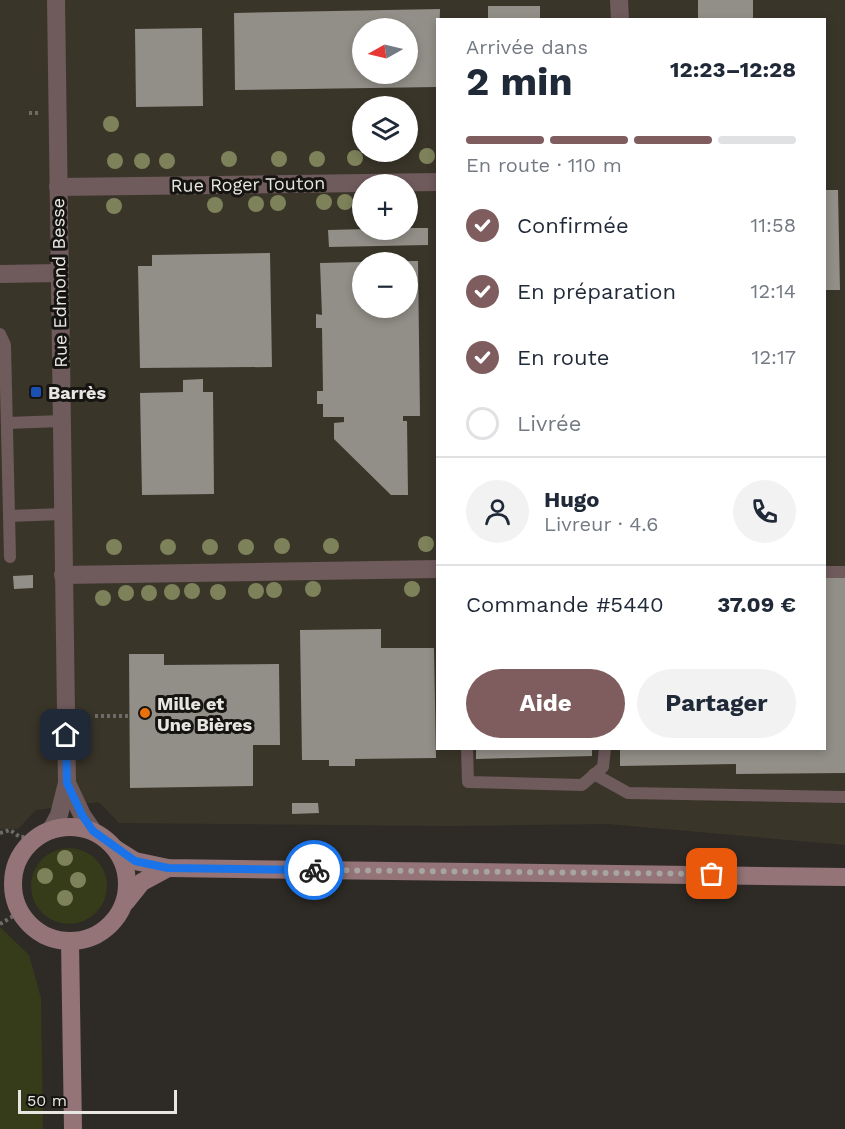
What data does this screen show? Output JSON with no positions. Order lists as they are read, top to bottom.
{
  "streets": {
    "street": ["Rue Roger Touton", "Rue Edmond Besse"]
  },
  "crossings": [
    ["Rue Roger Touton", "Rue Edmond Besse"]
  ],
  "places": {
    "transit": ["Barrès"],
    "other": ["Mille et Une Bières"]
  },
  "scale_bar": "50 m",
  "north": "left",
  "page": {
    "map_buttons": ["+", "−"],
    "heading": ["2 min", "Arrivée dans", "12:23–12:28"],
    "panel": [
      "Hugo",
      "Livreur · 4.6",
      "Commande #5440",
      "37.09 €"
    ],
    "bar": "En route · 110 m",
    "list": [
      ["Confirmée", "11:58"],
      ["En préparation", "12:14"],
      ["En route", "12:17"],
      "Livrée"
    ],
    "buttons": ["Aide", "Partager"],
    "scale": "50 m"
  }
}
